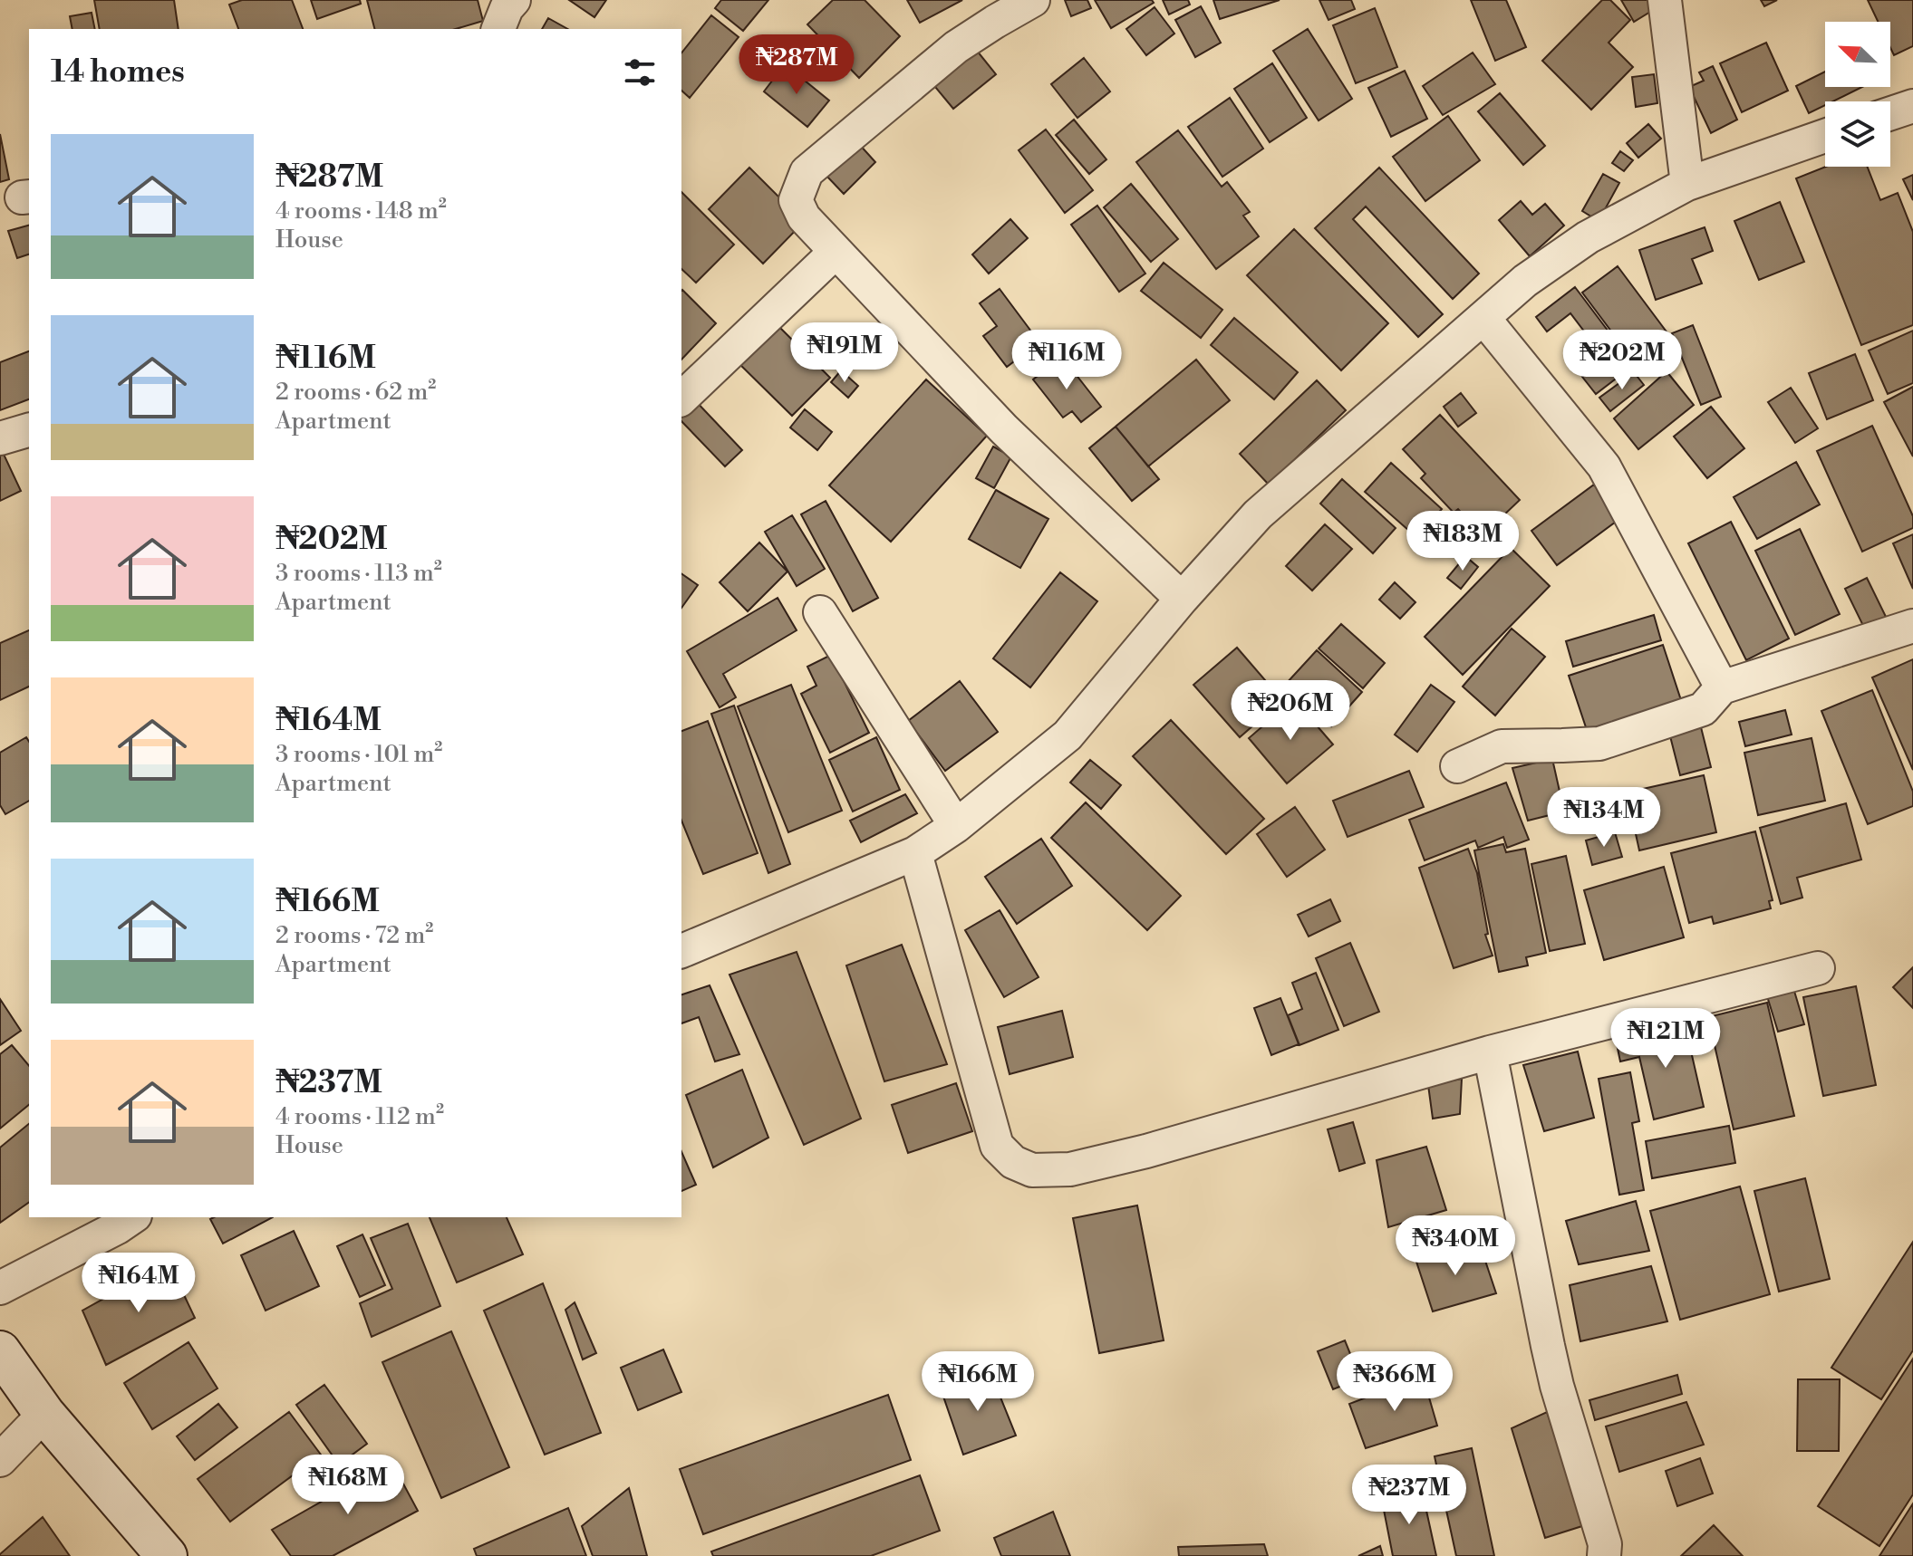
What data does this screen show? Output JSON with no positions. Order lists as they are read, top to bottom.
{
  "north": "top left",
  "page": {
    "heading": "14 homes",
    "price": [
      "₦287M",
      "₦191M",
      "₦116M",
      "₦202M",
      "₦183M",
      "₦206M",
      "₦134M",
      "₦121M",
      "₦340M",
      "₦164M",
      "₦166M",
      "₦366M",
      "₦168M",
      "₦237M"
    ],
    "list": [
      {
        "name": "₦287M",
        "note": "4 rooms · 148 m² · House"
      },
      {
        "name": "₦116M",
        "note": "2 rooms · 62 m² · Apartment"
      },
      {
        "name": "₦202M",
        "note": "3 rooms · 113 m² · Apartment"
      },
      {
        "name": "₦164M",
        "note": "3 rooms · 101 m² · Apartment"
      },
      {
        "name": "₦166M",
        "note": "2 rooms · 72 m² · Apartment"
      },
      {
        "name": "₦237M",
        "note": "4 rooms · 112 m² · House"
      }
    ]
  }
}
